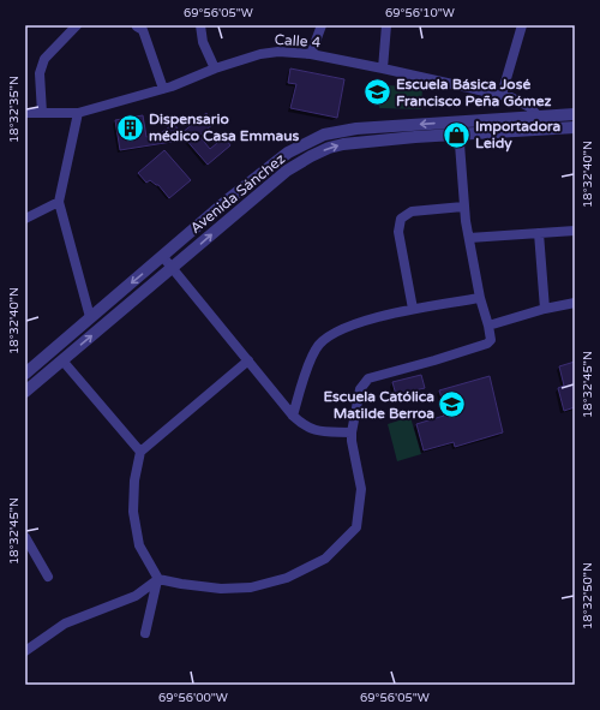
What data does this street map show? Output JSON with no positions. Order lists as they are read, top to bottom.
{
  "streets": {
    "street": ["Calle 4", "Avenida Sánchez"]
  },
  "crossings": [
    ["Calle 4", "Avenida Sánchez"]
  ],
  "places": {
    "school or university": ["Escuela Básica José Francisco Peña Gómez", "Escuela Católica Matilde Berroa"],
    "building": ["Dispensario médico Casa Emmaus"],
    "shop": ["Importadora Leidy"]
  },
  "coordinates": [
    "69°56'05\"W",
    "69°56'10\"W",
    "18°32'35\"N",
    "18°32'40\"N",
    "18°32'45\"N",
    "18°32'50\"N",
    "69°56'00\"W"
  ]
}
